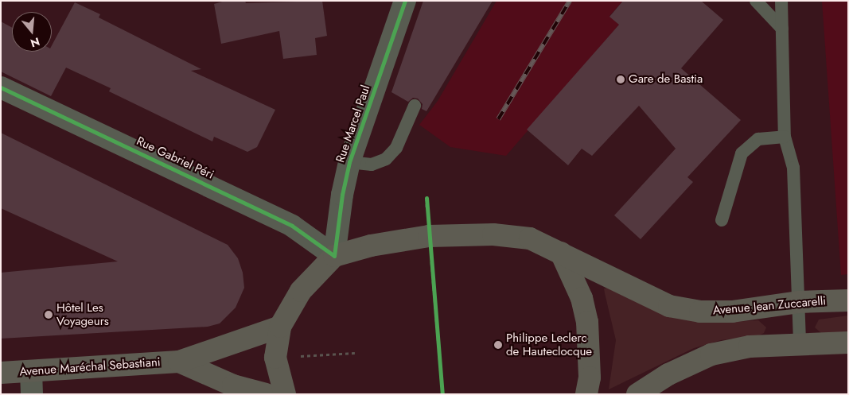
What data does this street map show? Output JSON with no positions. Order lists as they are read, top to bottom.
{
  "streets": {
    "main road": ["Avenue Jean Zuccarelli", "Avenue Maréchal Sebastiani"],
    "street": ["Rue Marcel Paul", "Rue Gabriel Péri"]
  },
  "crossings": [
    ["Rue Marcel Paul", "Rue Gabriel Péri"],
    ["Rue Marcel Paul", "Avenue Jean Zuccarelli"],
    ["Rue Gabriel Péri", "Avenue Jean Zuccarelli"]
  ],
  "places": ["Gare de Bastia", "Hôtel Les Voyageurs", "Philippe Leclerc de Hauteclocque"],
  "north": "bottom"
}
